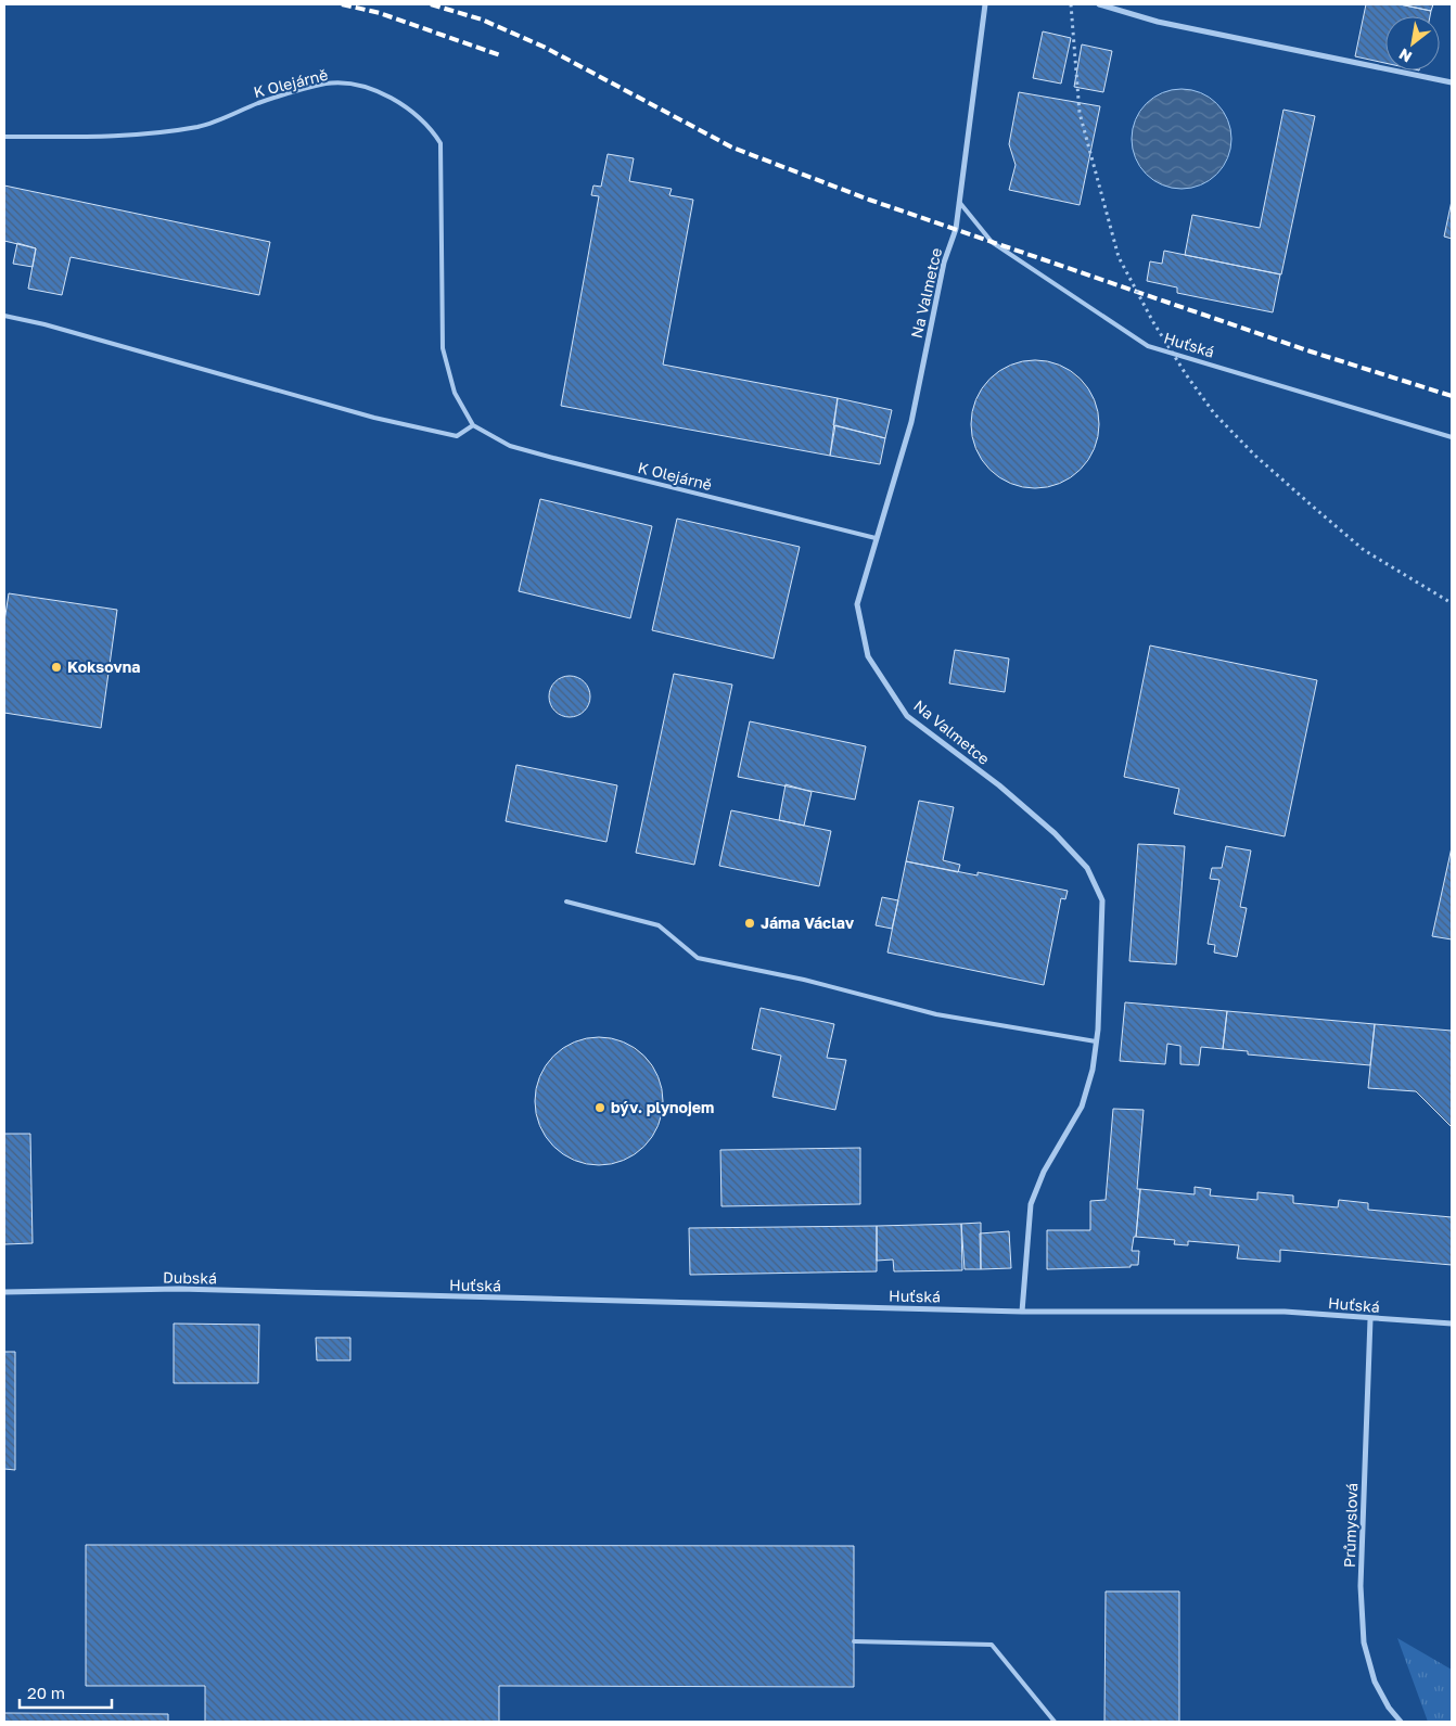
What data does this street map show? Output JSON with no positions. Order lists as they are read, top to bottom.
{
  "streets": {
    "street": [
      "Na Valmetce",
      "Huťská",
      "Dubská",
      "Průmyslová"
    ],
    "lane": ["K Olejárně"]
  },
  "crossings": [
    ["K Olejárně", "Na Valmetce"],
    ["Na Valmetce", "Huťská"],
    ["Huťská", "Dubská"],
    ["Huťská", "Průmyslová"]
  ],
  "places": ["Koksovna", "Jáma Václav", "býv. plynojem"],
  "scale_bar": "20 m",
  "north": "bottom left"
}
